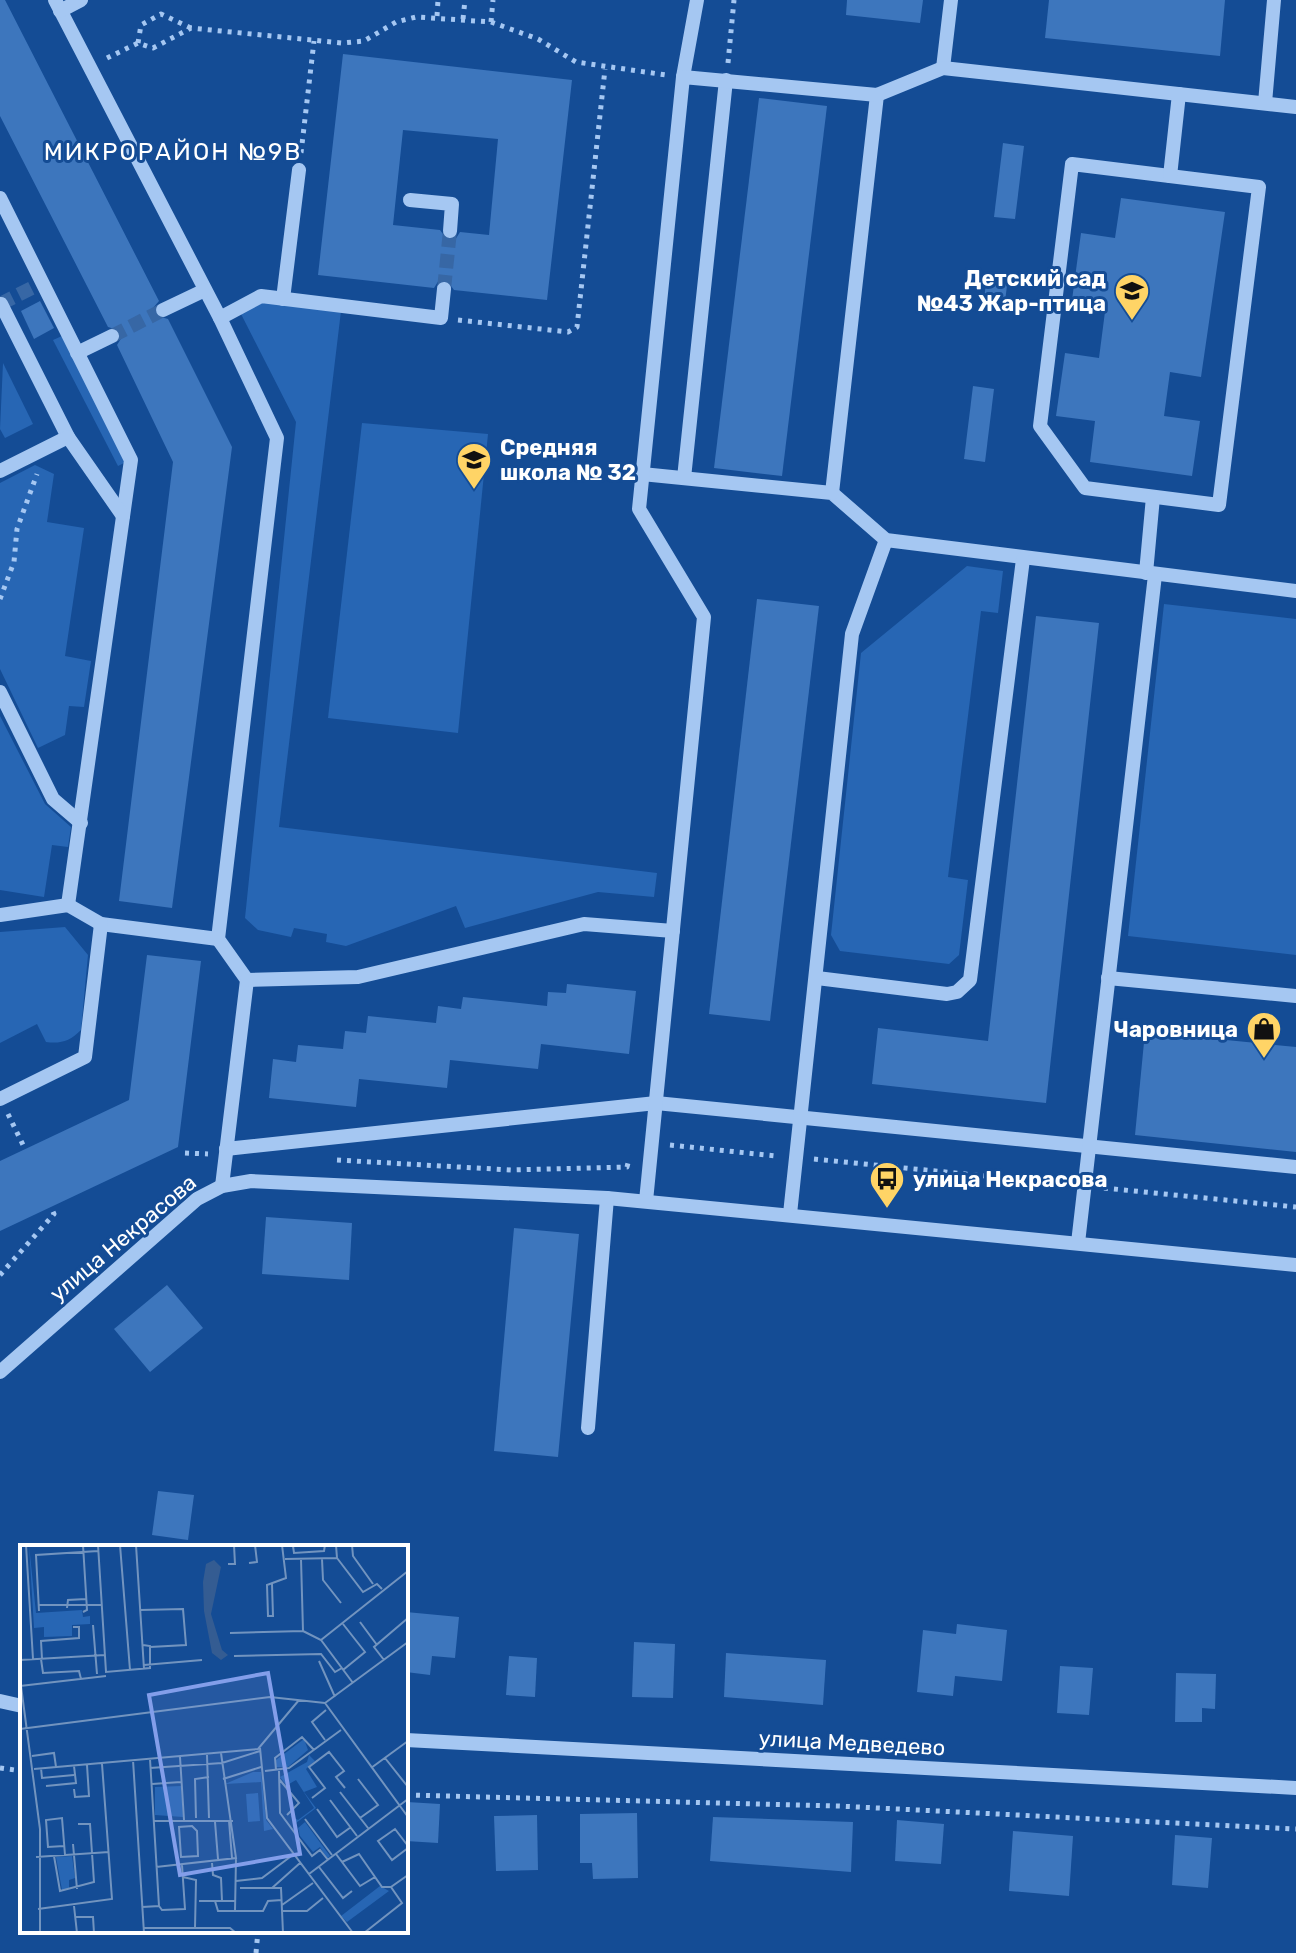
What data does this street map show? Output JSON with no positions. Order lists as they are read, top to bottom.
{
  "streets": {
    "street": ["улица Некрасова", "улица Медведево"]
  },
  "districts": ["МИКРОРАЙОН №9В"],
  "places": {
    "school or university": ["Детский сад №43 Жар-птица", "Средняя школа № 32"],
    "shop": ["Чаровница"],
    "bus stop": ["улица Некрасова"]
  }
}
